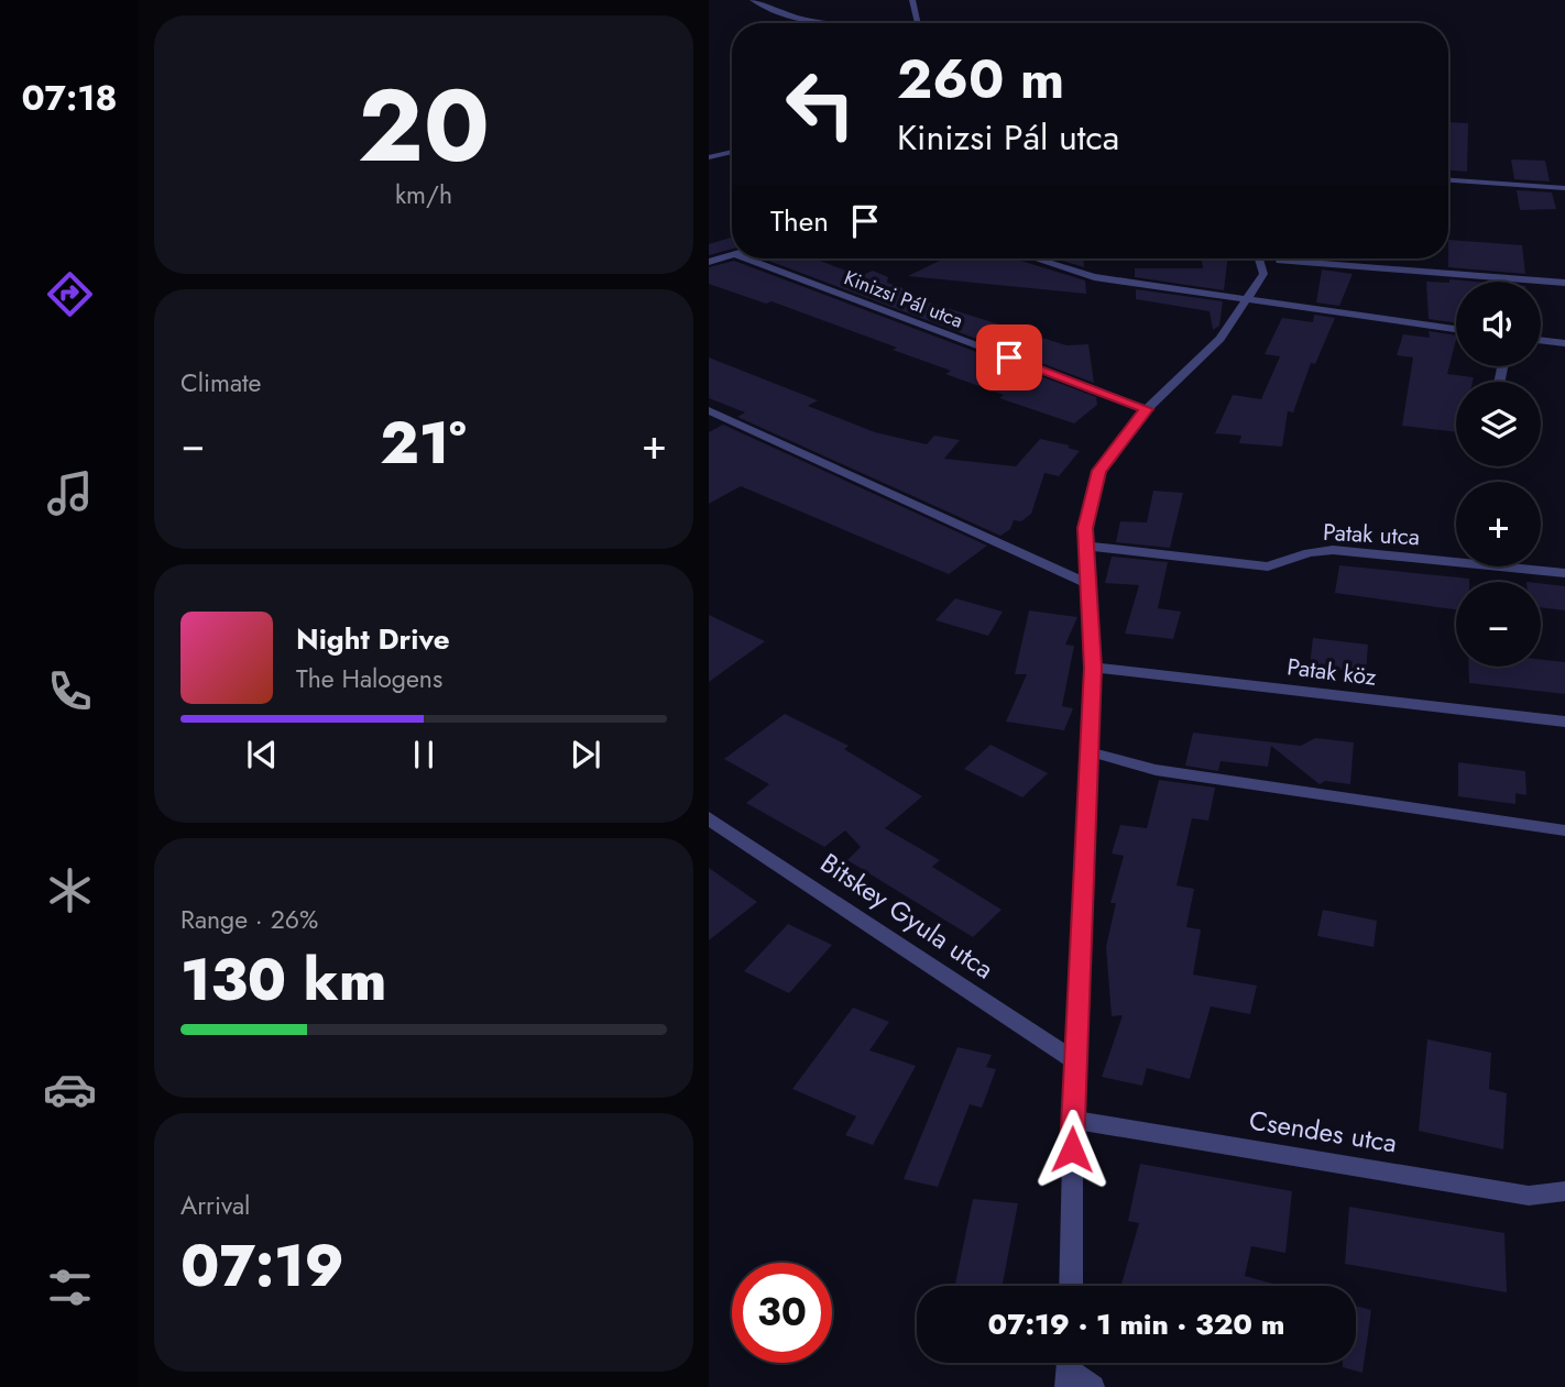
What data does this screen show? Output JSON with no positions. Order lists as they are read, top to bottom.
{
  "streets": {
    "street": [
      "Kinizsi Pál utca",
      "Patak utca",
      "Patak köz",
      "Bitskey Gyula utca",
      "Csendes utca"
    ]
  },
  "page": {
    "tabs": "07:18",
    "tile": [
      ["20", "km/h"],
      "Climate",
      ["Range · 26%", "130 km"],
      ["Arrival", "07:19"]
    ],
    "turn": ["260 m", "Kinizsi Pál utca"],
    "then": "Then",
    "map_buttons": ["+", "−"],
    "heat": ["−", "21°", "+"],
    "song": ["Night Drive", "The Halogens"],
    "limit": "30",
    "trip": "07:19 · 1 min · 320 m"
  }
}
